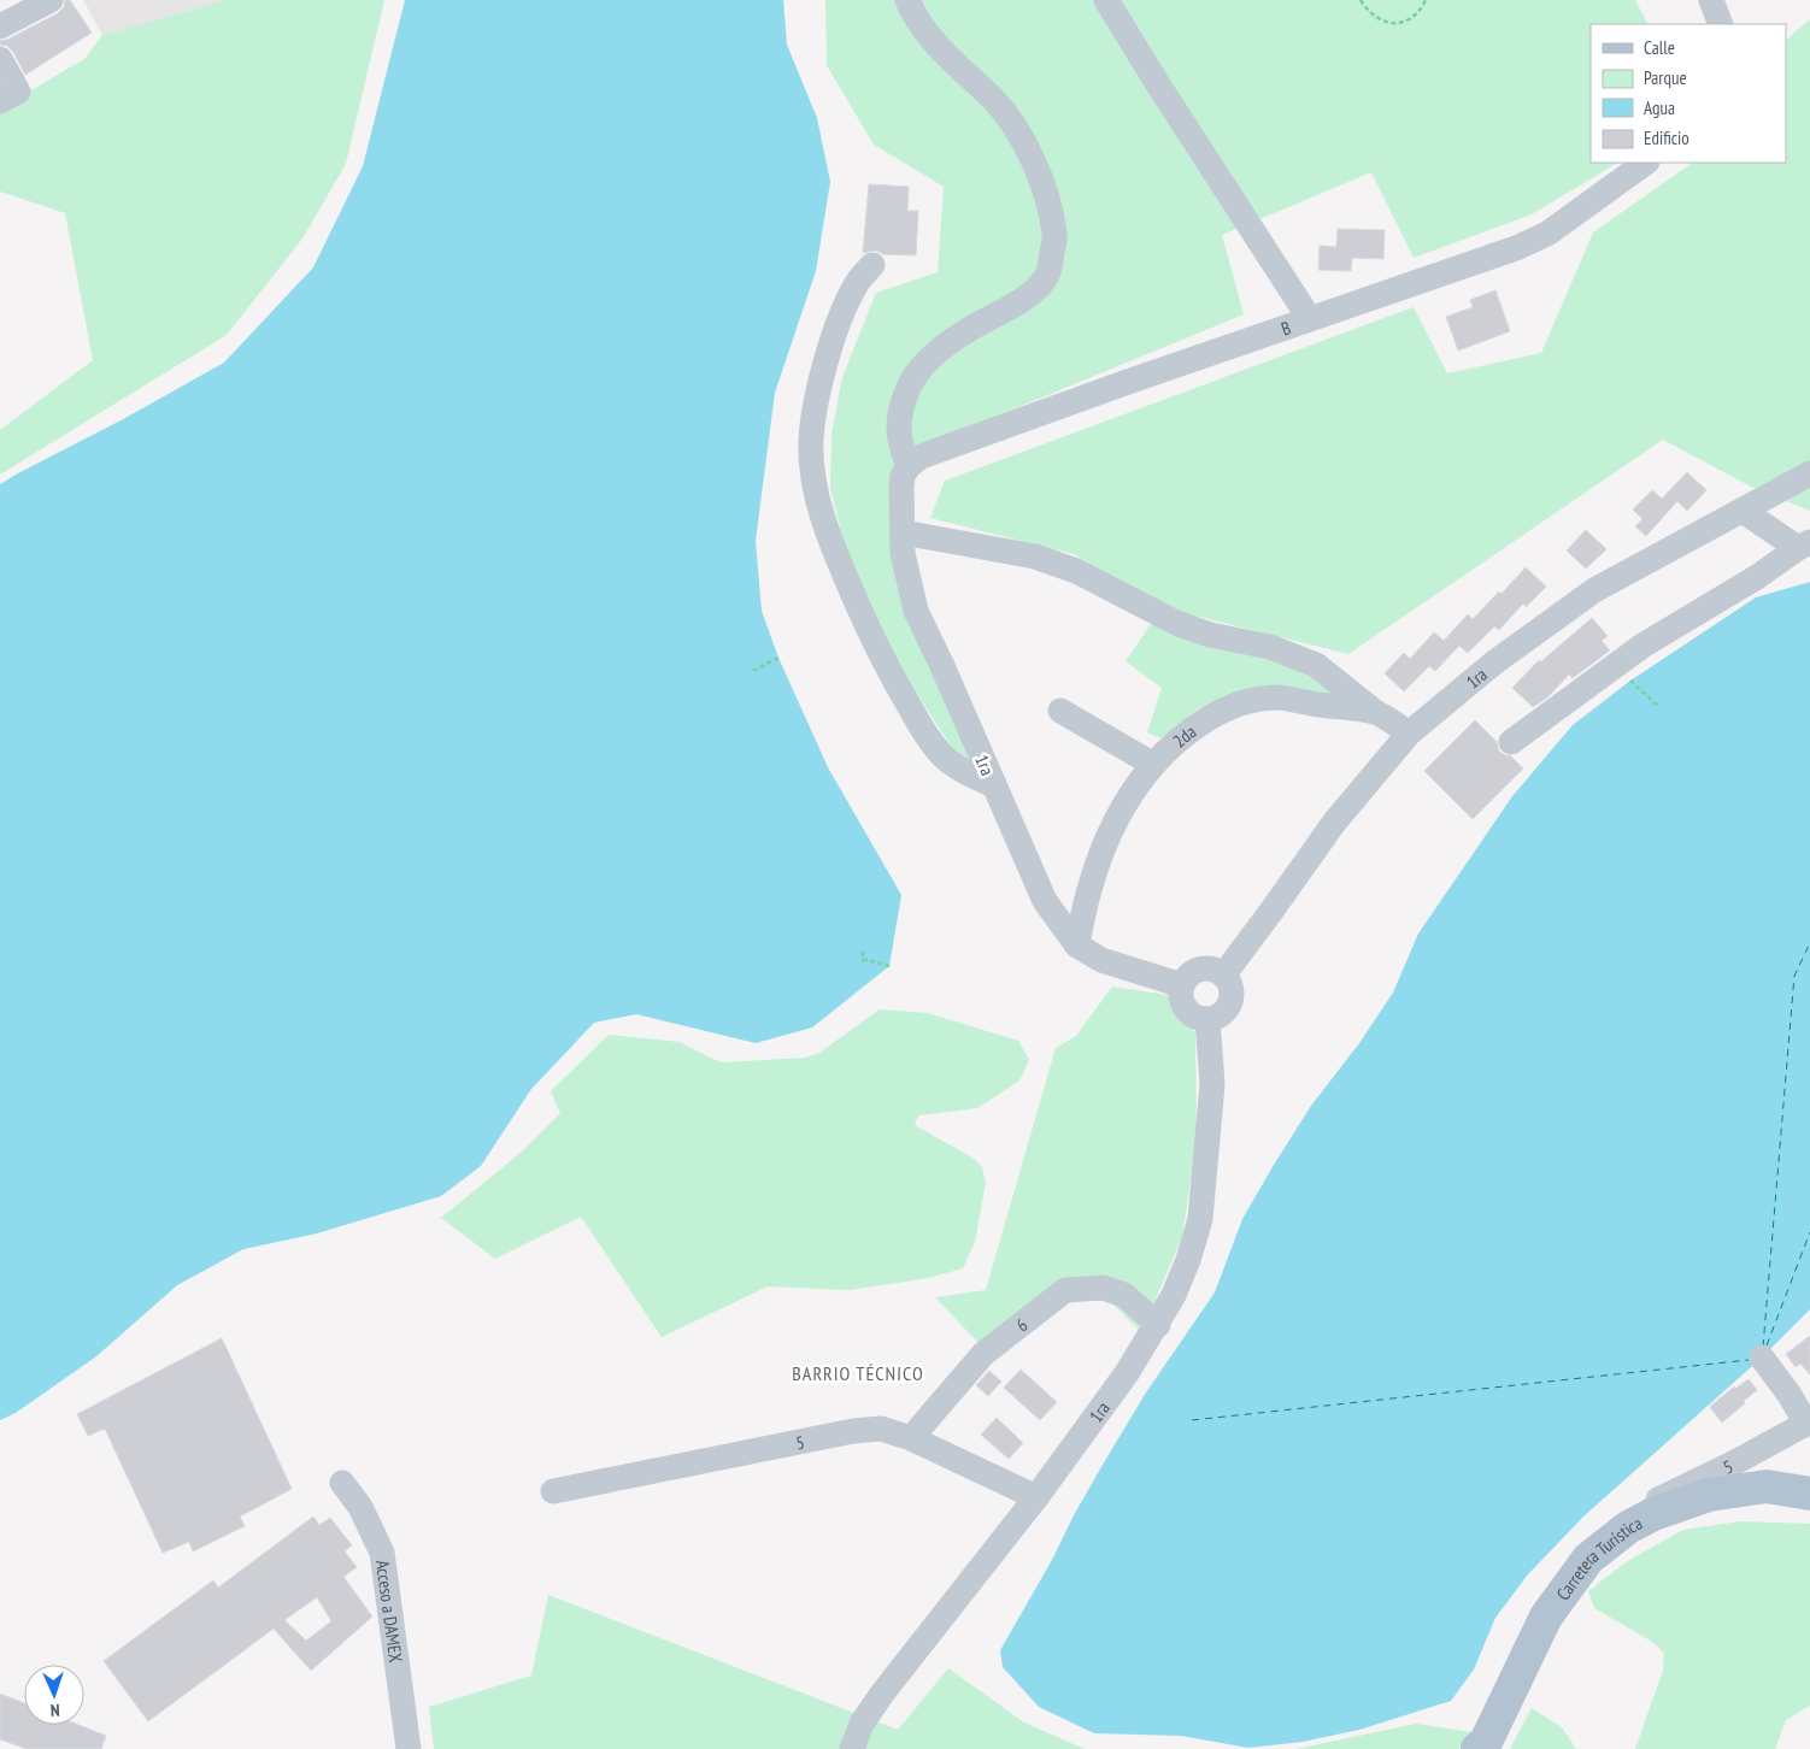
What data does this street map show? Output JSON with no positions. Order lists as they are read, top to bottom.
{
  "streets": {
    "main road": ["Carretera Turística"],
    "street": [
      "B",
      "1ra",
      "2da",
      "6",
      "5",
      "Acceso a DAMEX"
    ]
  },
  "crossings": [
    ["B", "1ra"],
    ["1ra", "2da"],
    ["1ra", "6"],
    ["1ra", "5"],
    ["6", "5"],
    ["5", "Carretera Turística"]
  ],
  "districts": ["BARRIO TÉCNICO"],
  "legend": [
    "Calle",
    "Parque",
    "Agua",
    "Edificio"
  ],
  "north": "bottom"
}
